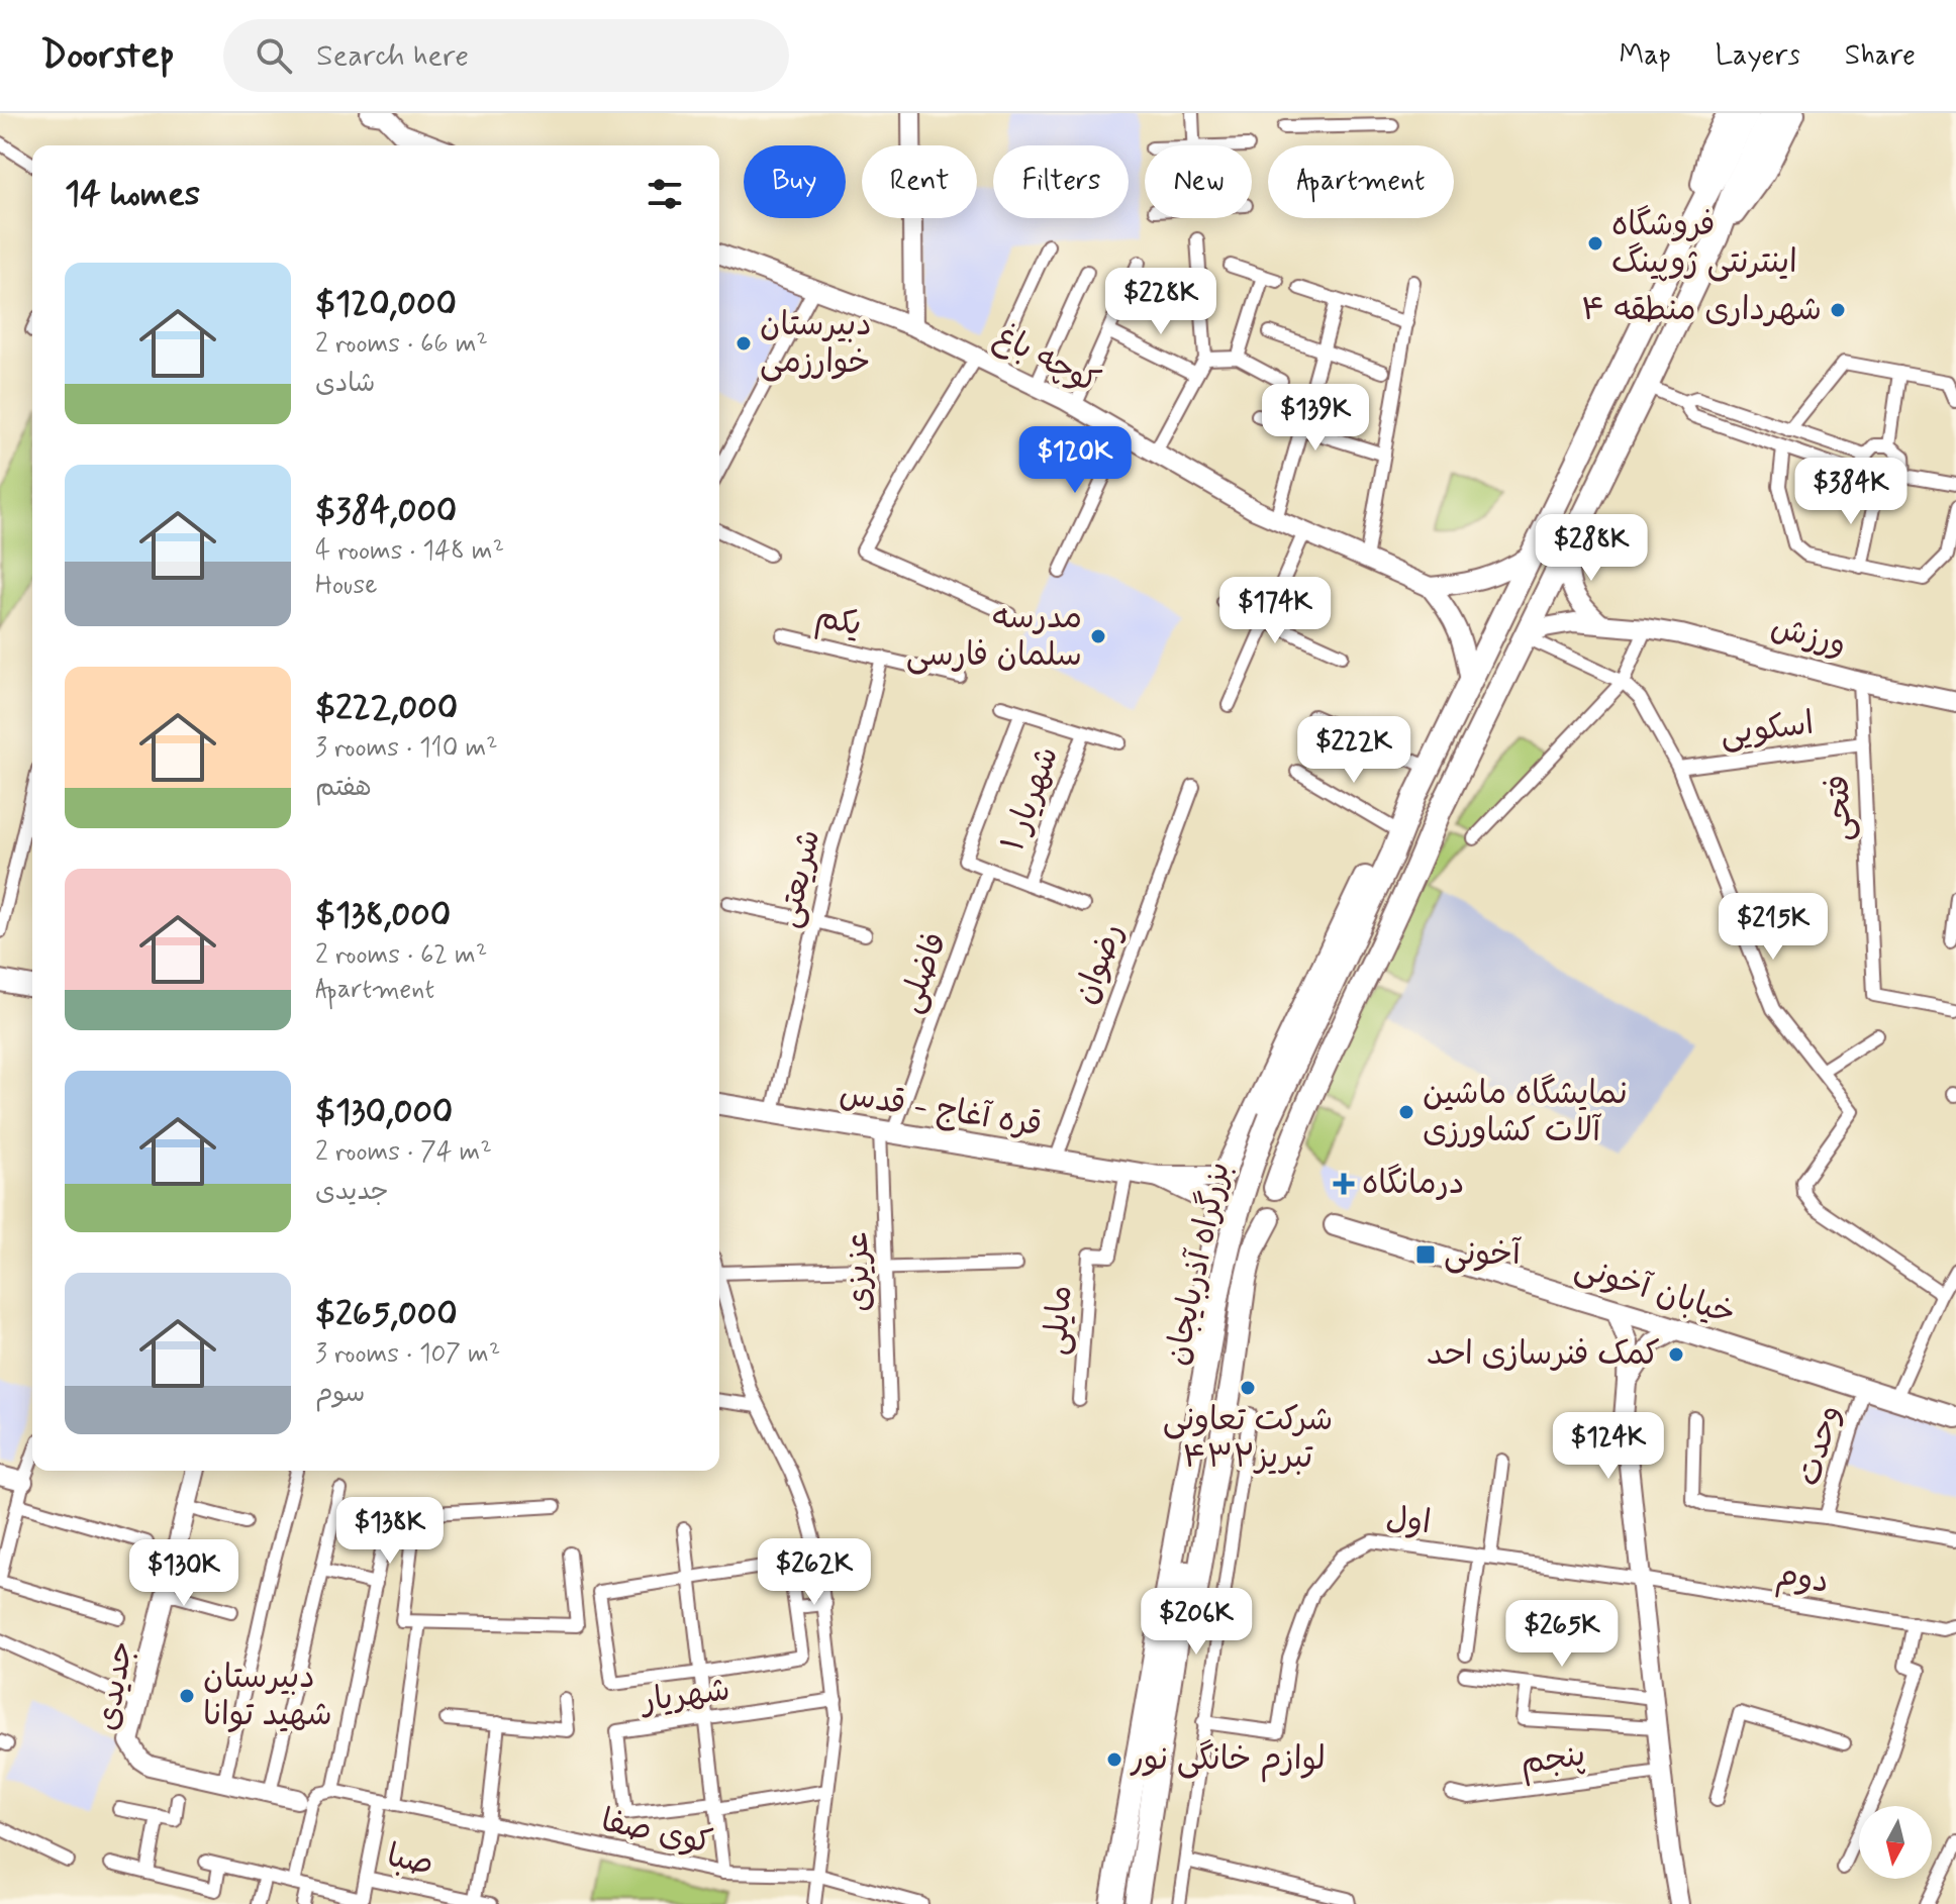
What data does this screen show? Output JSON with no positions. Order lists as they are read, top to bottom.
{
  "streets": {
    "highway": ["بزرگراه آذربایجان"],
    "main road": [
      "کوچه باغ",
      "ورزش",
      "قره آغاج - قدس",
      "خیابان آخونی",
      "جدیدی"
    ],
    "street": [
      "یکم",
      "اسکویی",
      "شهریار ۱",
      "فتحی",
      "شریعتی",
      "رضوان",
      "فاضلی",
      "عزیزی",
      "مایلی",
      "وحدت",
      "اول",
      "دوم",
      "شهریار",
      "پنجم",
      "کوی صفا",
      "صبا"
    ]
  },
  "crossings": [
    ["یکم", "شریعتی"],
    ["ورزش", "فتحی"],
    ["ورزش", "بزرگراه آذربایجان"],
    ["اسکویی", "فتحی"],
    ["شریعتی", "قره آغاج - قدس"],
    ["رضوان", "قره آغاج - قدس"],
    ["فاضلی", "قره آغاج - قدس"],
    ["فاضلی", "عزیزی"],
    ["قره آغاج - قدس", "عزیزی"],
    ["قره آغاج - قدس", "مایلی"],
    ["خیابان آخونی", "وحدت"],
    ["اول", "دوم"]
  ],
  "places": {
    "other": [
      "فروشگاه اینترنتی ژوپینگ",
      "شهرداری منطقه ۴",
      "دبیرستان خوارزمی",
      "مدرسه سلمان فارسی",
      "نمایشگاه ماشین آلات کشاورزی",
      "کمک فنرسازی احد",
      "شرکت تعاونی ۴۳۲تبریز",
      "دبیرستان شهید توانا",
      "لوازم خانگی نور"
    ],
    "health": ["درمانگاه"],
    "transit": ["آخونی"]
  },
  "north": "bottom",
  "page": {
    "header": "Doorstep",
    "search": "Search here",
    "nav": ["Map", "Layers", "Share"],
    "chip": [
      "Buy",
      "Rent",
      "Filters",
      "New",
      "Apartment"
    ],
    "heading": "14 homes",
    "list": [
      {
        "name": "$120,000",
        "note": "2 rooms · 66 m² · شادی"
      },
      {
        "name": "$384,000",
        "note": "4 rooms · 148 m² · House"
      },
      {
        "name": "$222,000",
        "note": "3 rooms · 110 m² · هفتم"
      },
      {
        "name": "$138,000",
        "note": "2 rooms · 62 m² · Apartment"
      },
      {
        "name": "$130,000",
        "note": "2 rooms · 74 m² · جدیدی"
      },
      {
        "name": "$265,000",
        "note": "3 rooms · 107 m² · سوم"
      }
    ],
    "price": [
      "$228K",
      "$139K",
      "$120K",
      "$384K",
      "$288K",
      "$174K",
      "$222K",
      "$215K",
      "$124K",
      "$138K",
      "$262K",
      "$130K",
      "$206K",
      "$265K"
    ]
  }
}
